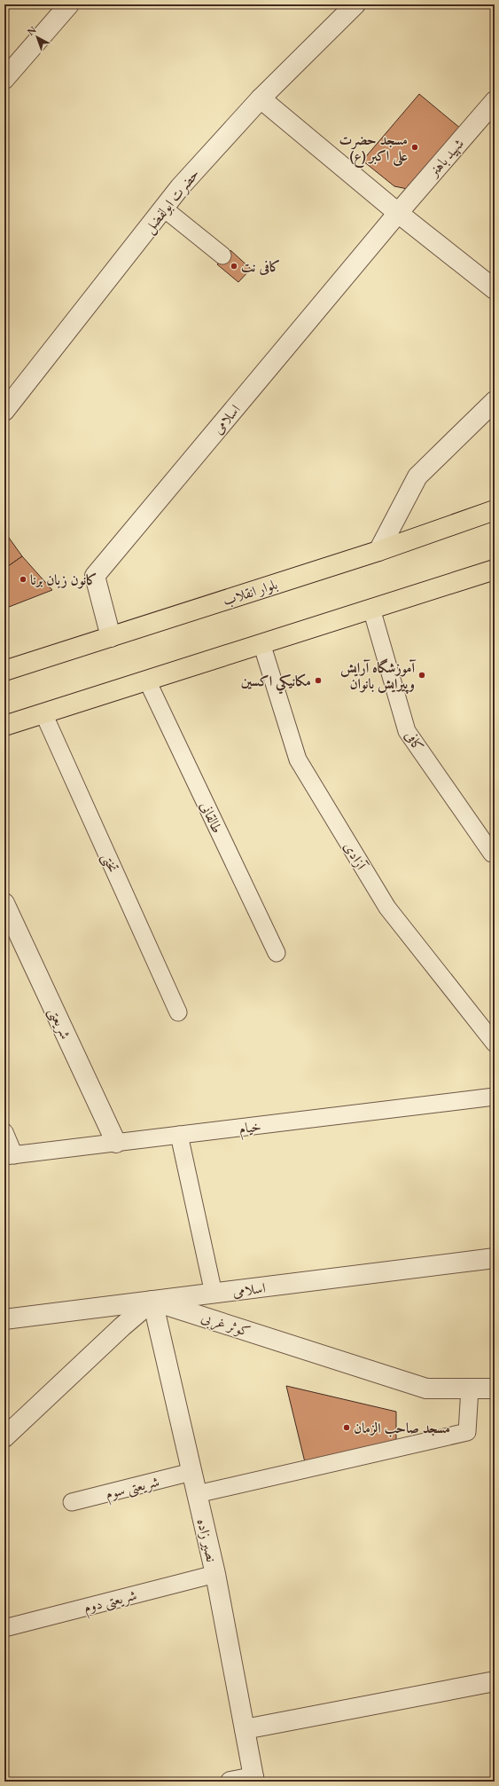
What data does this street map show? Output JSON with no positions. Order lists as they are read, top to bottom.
{
  "streets": {
    "main road": ["بلوار انقلاب"],
    "street": [
      "شهید باهنر",
      "حضرت ابولفضل",
      "اسلامی",
      "شریعتی",
      "کوثر غربی",
      "نصیر زاده"
    ],
    "lane": [
      "کافی",
      "طالقانی",
      "آزادی",
      "تختی",
      "خیام",
      "شریعتی سوم",
      "شریعتی دوم"
    ]
  },
  "crossings": [
    ["شهید باهنر", "اسلامی"],
    ["اسلامی", "بلوار انقلاب"],
    ["اسلامی", "کوثر غربی"],
    ["اسلامی", "نصیر زاده"],
    ["شریعتی", "خیام"],
    ["کوثر غربی", "نصیر زاده"],
    ["شریعتی سوم", "نصیر زاده"],
    ["نصیر زاده", "شریعتی دوم"]
  ],
  "places": [
    "مسجد حضرت علی اکبر (ع)",
    "کافی نت",
    "کانون زبان برنا",
    "آموزشگاه آرایش وپیرایش بانوان",
    "مكانيكي اكسين",
    "مسجد صاحب الزمان"
  ],
  "north": "top left"
}
